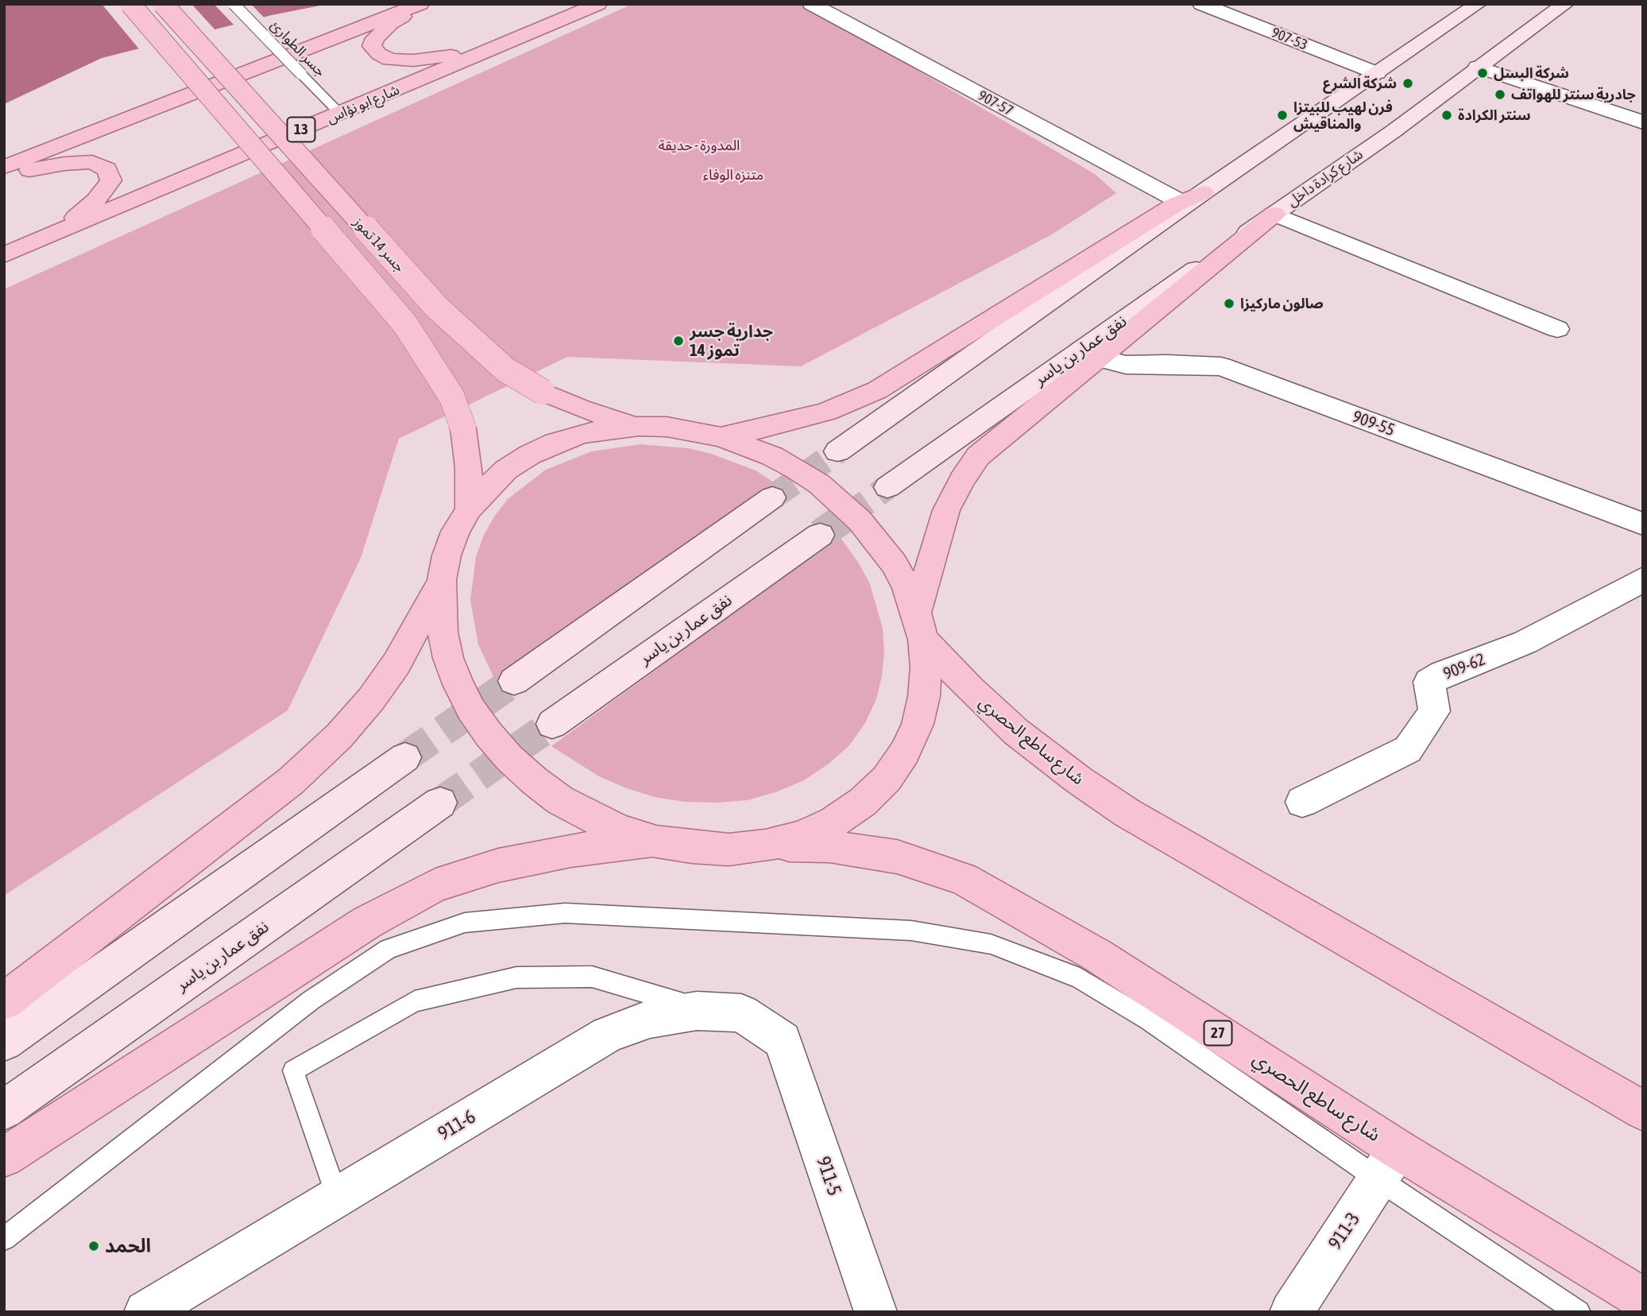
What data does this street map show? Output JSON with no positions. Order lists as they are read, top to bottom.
{
  "streets": {
    "main road": [
      "شارع ابو نؤاس",
      "13",
      "شارع كرادة داخل",
      "جسر 14 تموز",
      "نفق عمار بن ياسر",
      "شارع ساطع الحصري",
      "27"
    ],
    "street": [
      "907-53",
      "907-57",
      "909-55",
      "909-62",
      "911-6",
      "911-5",
      "911-3"
    ],
    "lane": ["جسر الطوارئ"]
  },
  "crossings": [
    ["جسر الطوارئ", "شارع ابو نؤاس"],
    ["شارع كرادة داخل", "نفق عمار بن ياسر"],
    ["شارع ساطع الحصري", "911-3"],
    ["911-6", "911-5"]
  ],
  "parks": ["المدورة - حديقة", "متنزه الوفاء"],
  "places": [
    "شركة البسل",
    "شركة الشرع",
    "جادرية سنتر للهواتف",
    "فرن لهيب للبيتزا والمناقيش",
    "سنتر الكرادة",
    "صالون ماركيزا",
    "جدارية جسر 14 تموز",
    "الحمد"
  ]
}
